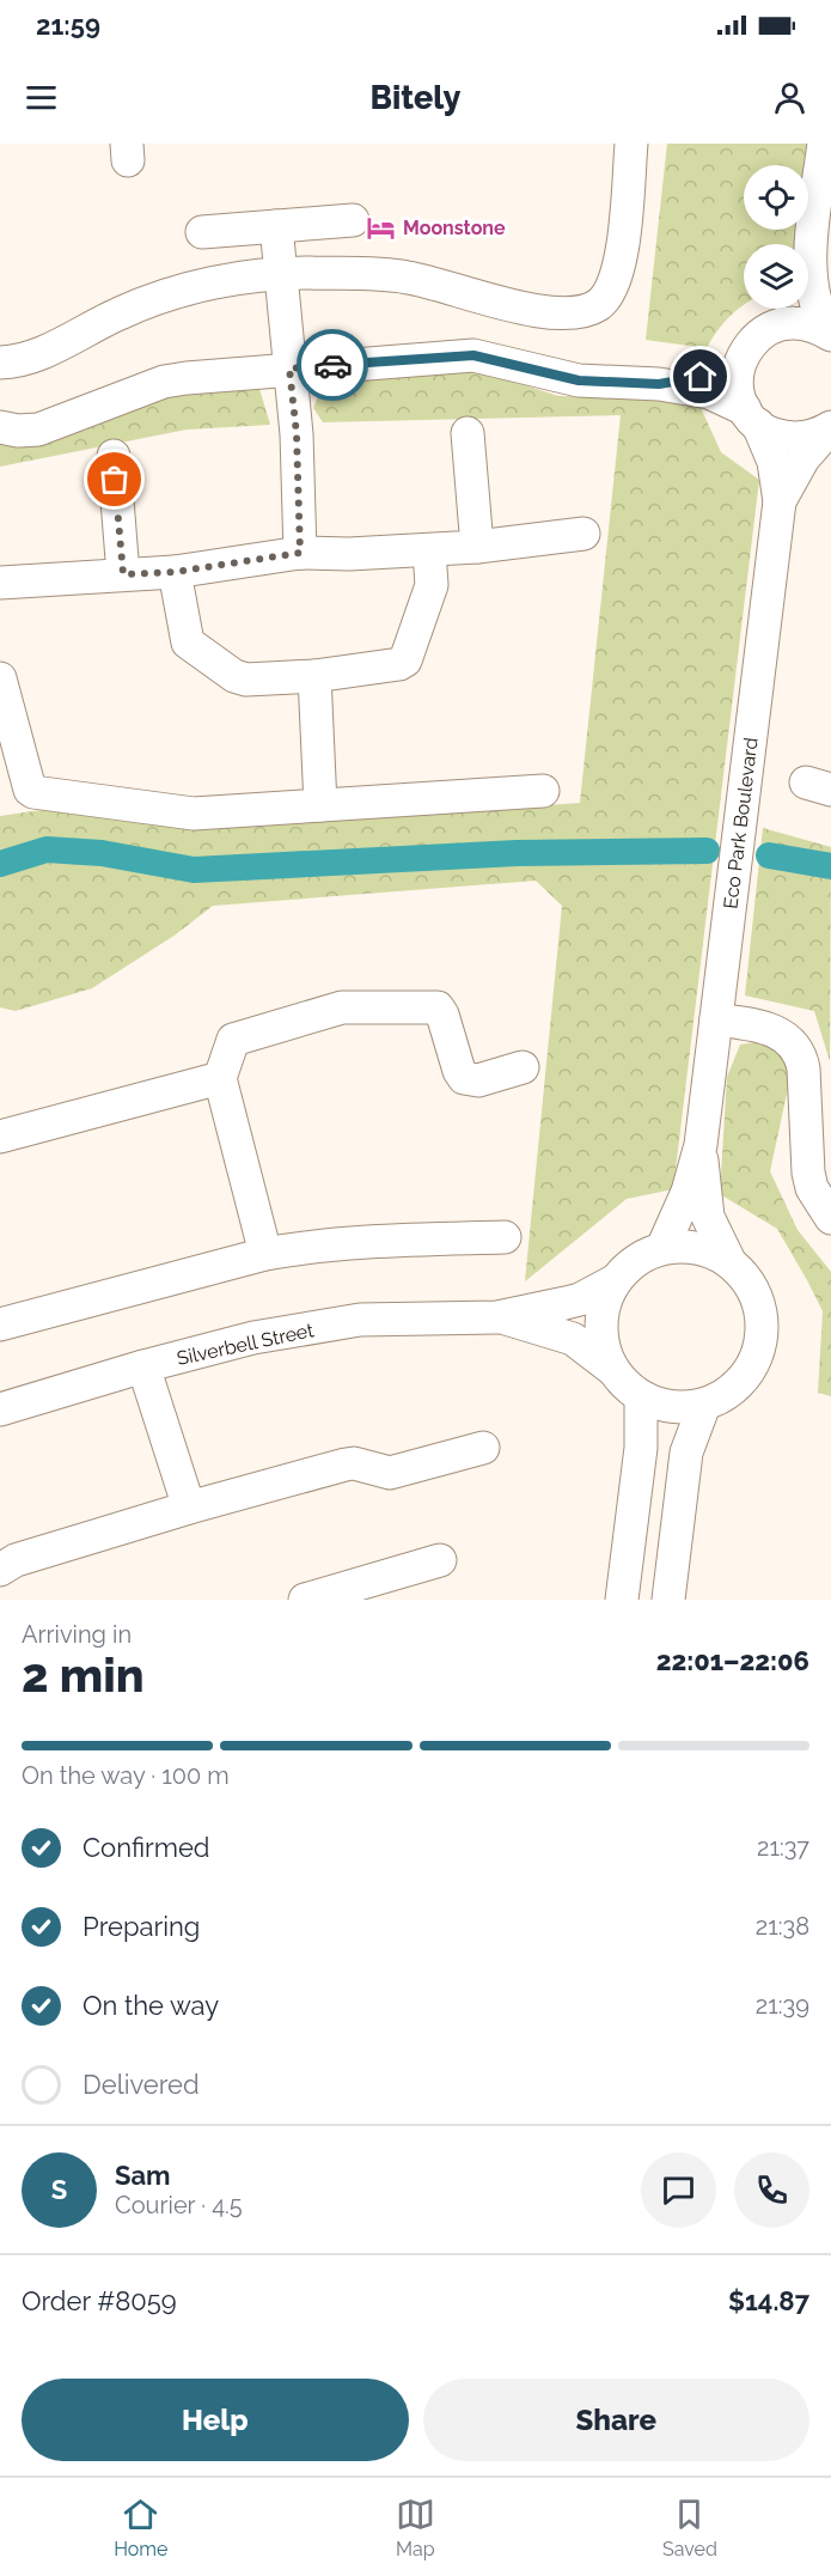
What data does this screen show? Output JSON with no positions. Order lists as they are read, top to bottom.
{
  "streets": {
    "street": ["Eco Park Boulevard", "Silverbell Street"]
  },
  "crossings": [
    ["Eco Park Boulevard", "Silverbell Street"]
  ],
  "places": {
    "hotel": ["Moonstone"]
  },
  "page": {
    "status": "21:59",
    "header": "Bitely",
    "heading": ["2 min", "Arriving in", "22:01–22:06"],
    "panel": [
      "Sam",
      "Courier · 4.5",
      "Order #8059",
      "$14.87"
    ],
    "bar": "On the way · 100 m",
    "list": [
      ["Confirmed", "21:37"],
      ["Preparing", "21:38"],
      ["On the way", "21:39"],
      "Delivered"
    ],
    "round": "S",
    "buttons": ["Help", "Share"],
    "tabs": ["Home", "Map", "Saved"]
  }
}
